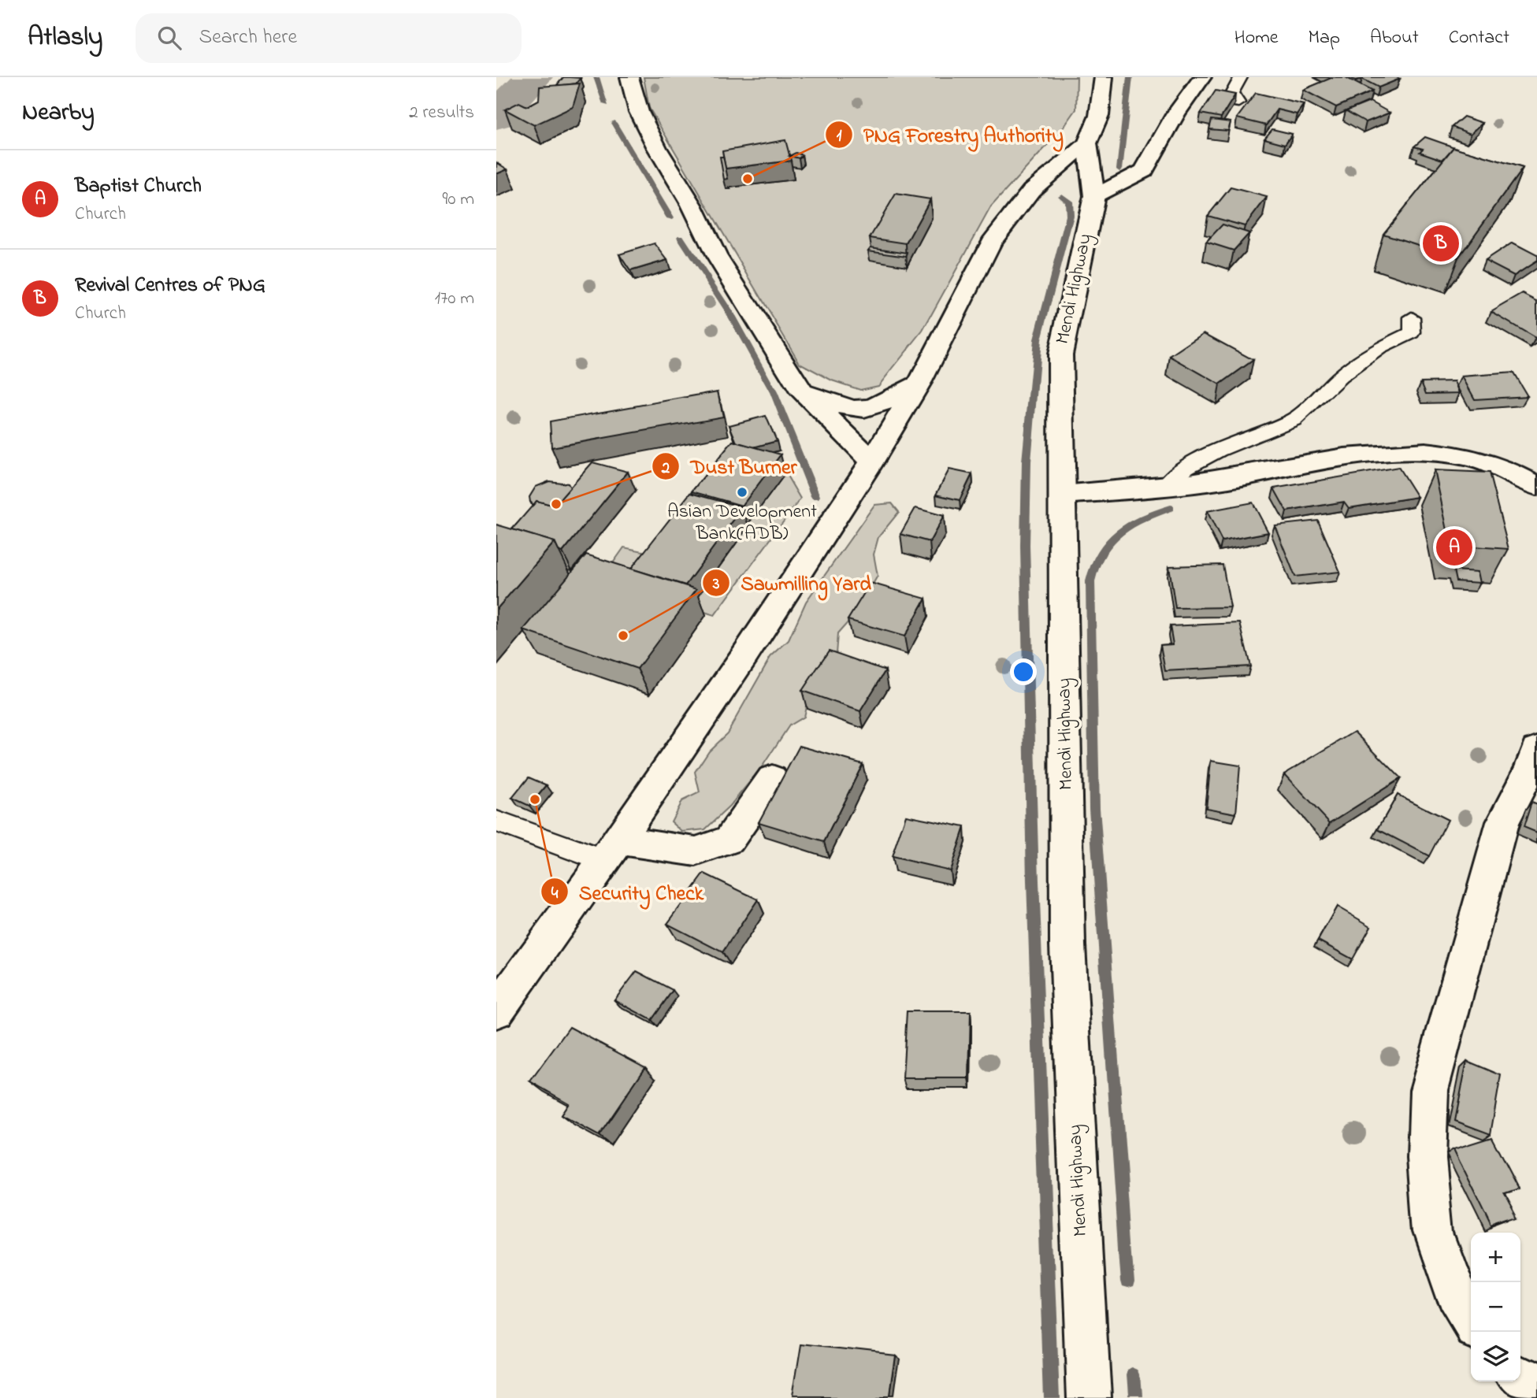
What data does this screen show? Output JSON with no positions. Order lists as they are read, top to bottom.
{
  "streets": {
    "street": ["Mendi Highway"]
  },
  "places": [
    "PNG Forestry Authority",
    "Asian Development Bank(ADB)",
    "Dust Burner",
    "Sawmilling Yard",
    "Security Check"
  ],
  "page": {
    "header": "Atlasly",
    "search": "Search here",
    "nav": [
      "Home",
      "Map",
      "About",
      "Contact"
    ],
    "heading": ["Nearby", "2 results"],
    "list": [
      {
        "mark": "A",
        "name": "Baptist Church",
        "note": "Church",
        "value": "90 m"
      },
      {
        "mark": "B",
        "name": "Revival Centres of PNG",
        "note": "Church",
        "value": "170 m"
      }
    ],
    "pins": ["B", "A"],
    "map_buttons": ["+", "−"]
  }
}
